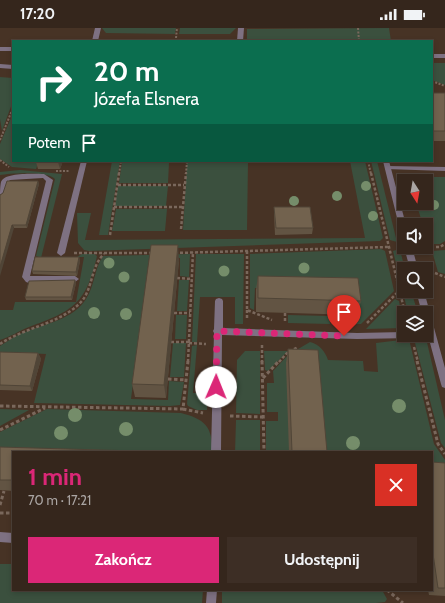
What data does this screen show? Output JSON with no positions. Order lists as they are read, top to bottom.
{
  "north": "bottom",
  "page": {
    "status": "17:20",
    "turn": ["20 m", "Józefa Elsnera"],
    "then": "Potem",
    "heading": ["1 min", "70 m · 17:21"],
    "buttons": ["Zakończ", "Udostępnij"]
  }
}
